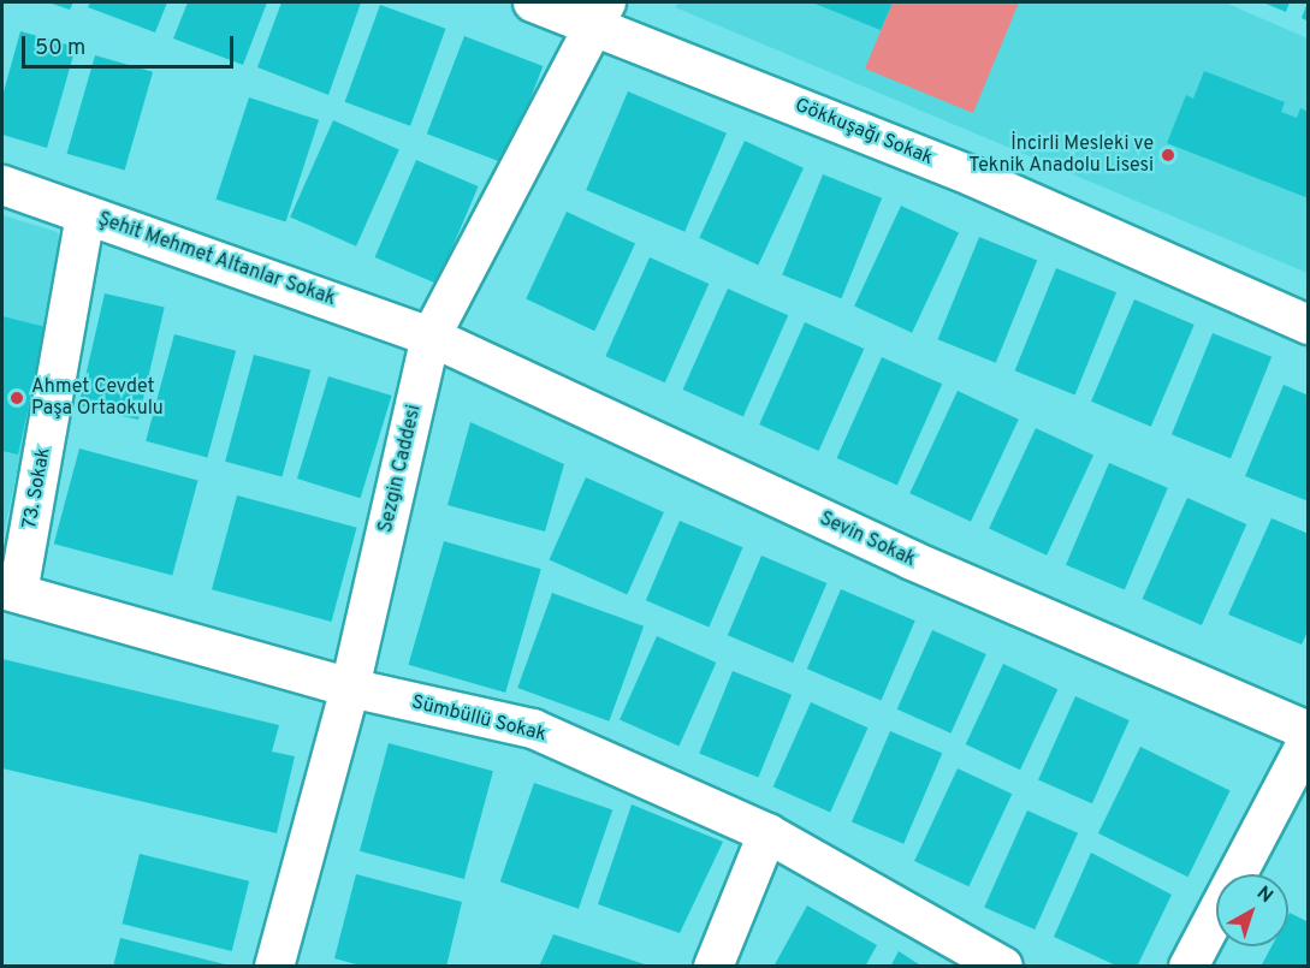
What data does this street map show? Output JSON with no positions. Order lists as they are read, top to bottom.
{
  "streets": {
    "street": [
      "Gökkuşağı Sokak",
      "Şehit Mehmet Altanlar Sokak",
      "Sezgin Caddesi",
      "73. Sokak",
      "Sevin Sokak",
      "Sümbüllü Sokak"
    ]
  },
  "crossings": [
    ["Gökkuşağı Sokak", "Sezgin Caddesi"],
    ["Şehit Mehmet Altanlar Sokak", "Sezgin Caddesi"],
    ["Şehit Mehmet Altanlar Sokak", "73. Sokak"],
    ["Şehit Mehmet Altanlar Sokak", "Sevin Sokak"],
    ["Sezgin Caddesi", "Sevin Sokak"],
    ["Sezgin Caddesi", "Sümbüllü Sokak"],
    ["73. Sokak", "Sümbüllü Sokak"]
  ],
  "places": ["İncirli Mesleki ve Teknik Anadolu Lisesi", "Ahmet Cevdet Paşa Ortaokulu"],
  "scale_bar": "50 m",
  "north": "top right"
}
